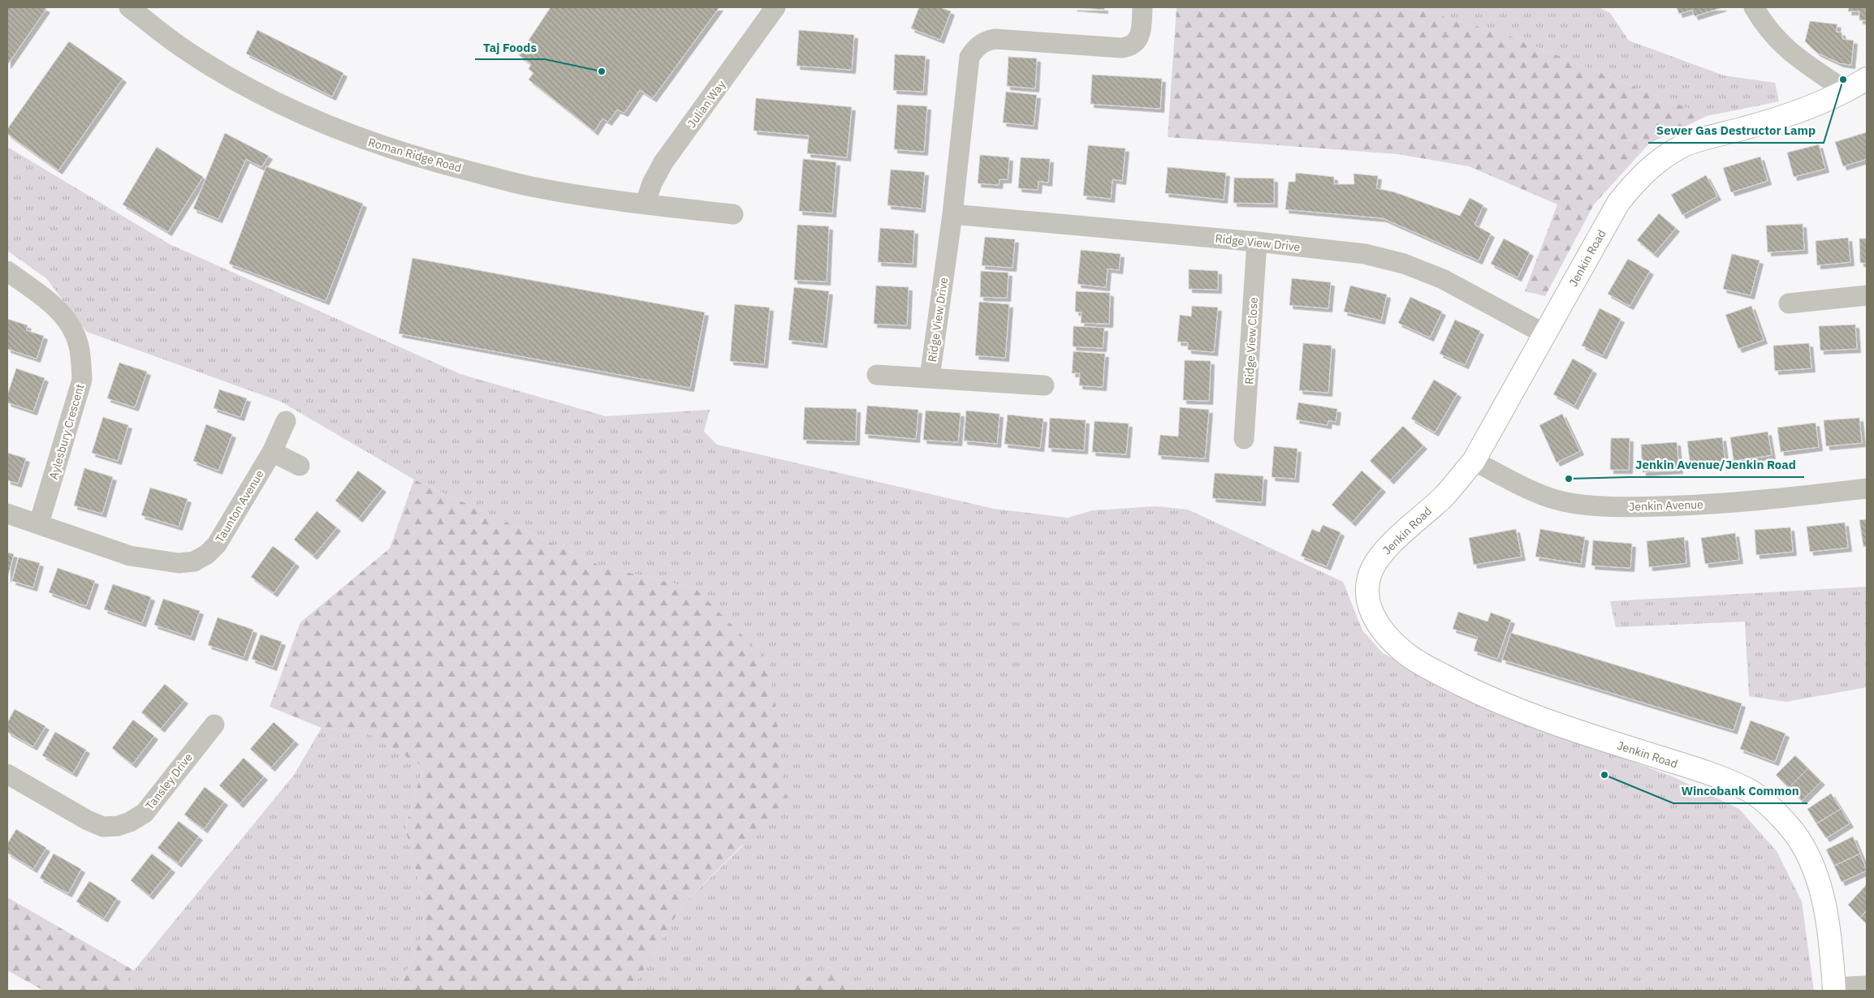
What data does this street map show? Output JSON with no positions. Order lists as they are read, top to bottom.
{
  "streets": {
    "street": [
      "Julian Way",
      "Roman Ridge Road",
      "Ridge View Drive",
      "Jenkin Road",
      "Ridge View Close",
      "Aylesbury Crescent",
      "Jenkin Avenue",
      "Taunton Avenue",
      "Tansley Drive"
    ]
  },
  "crossings": [
    ["Julian Way", "Roman Ridge Road"],
    ["Ridge View Drive", "Jenkin Road"],
    ["Ridge View Drive", "Ridge View Close"],
    ["Jenkin Road", "Jenkin Avenue"],
    ["Aylesbury Crescent", "Taunton Avenue"]
  ],
  "places": [
    "Taj Foods",
    "Sewer Gas Destructor Lamp",
    "Jenkin Avenue/Jenkin Road",
    "Wincobank Common"
  ]
}
